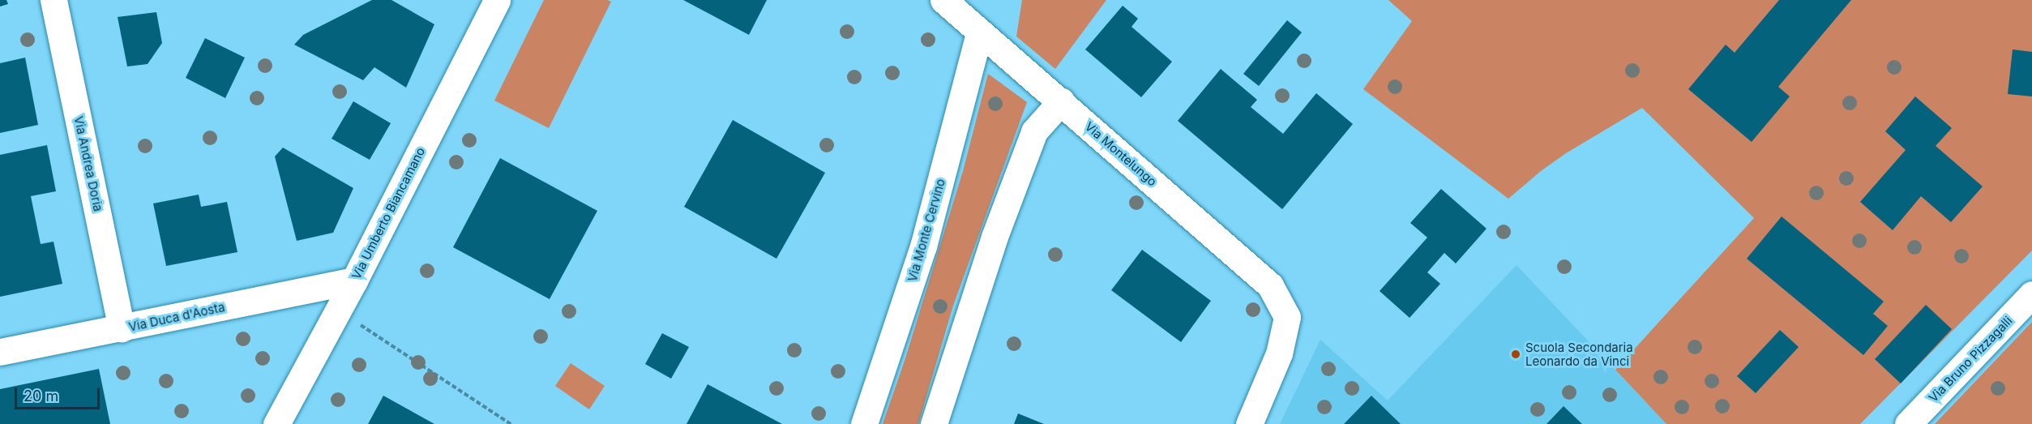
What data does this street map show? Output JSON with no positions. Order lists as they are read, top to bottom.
{
  "streets": {
    "street": [
      "Via Montelungo",
      "Via Andrea Doria",
      "Via Umberto Biancamano",
      "Via Monte Cervino",
      "Via Duca d'Aosta",
      "Via Bruno Pizzagalli"
    ]
  },
  "crossings": [
    ["Via Montelungo", "Via Monte Cervino"],
    ["Via Andrea Doria", "Via Duca d'Aosta"],
    ["Via Umberto Biancamano", "Via Duca d'Aosta"]
  ],
  "places": ["Scuola Secondaria Leonardo da Vinci"],
  "scale_bar": "20 m"
}
